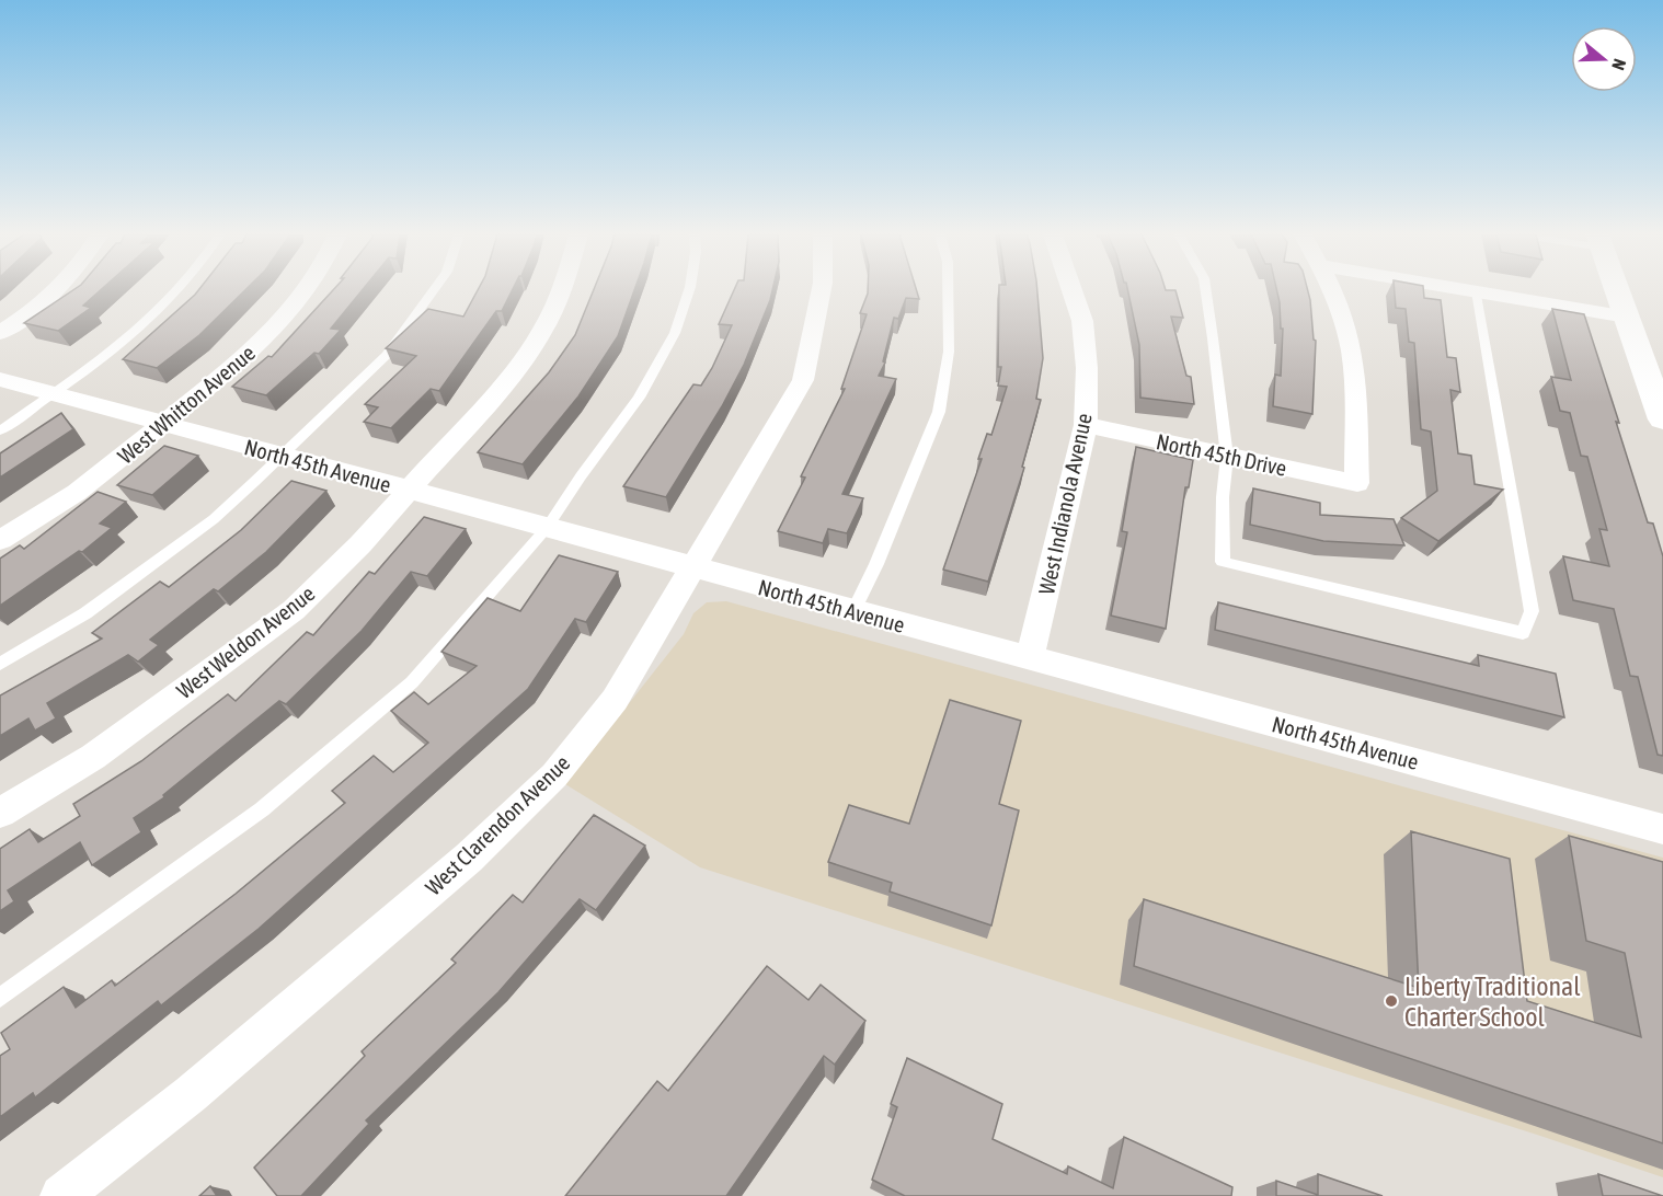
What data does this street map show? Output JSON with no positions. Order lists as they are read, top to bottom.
{
  "streets": {
    "street": [
      "West Whitton Avenue",
      "North 45th Drive",
      "North 45th Avenue",
      "West Indianola Avenue",
      "West Weldon Avenue",
      "West Clarendon Avenue"
    ]
  },
  "crossings": [
    ["West Whitton Avenue", "North 45th Avenue"],
    ["North 45th Drive", "West Indianola Avenue"],
    ["North 45th Avenue", "West Indianola Avenue"],
    ["North 45th Avenue", "West Weldon Avenue"],
    ["North 45th Avenue", "West Clarendon Avenue"]
  ],
  "places": ["Liberty Traditional Charter School"],
  "north": "right"
}
